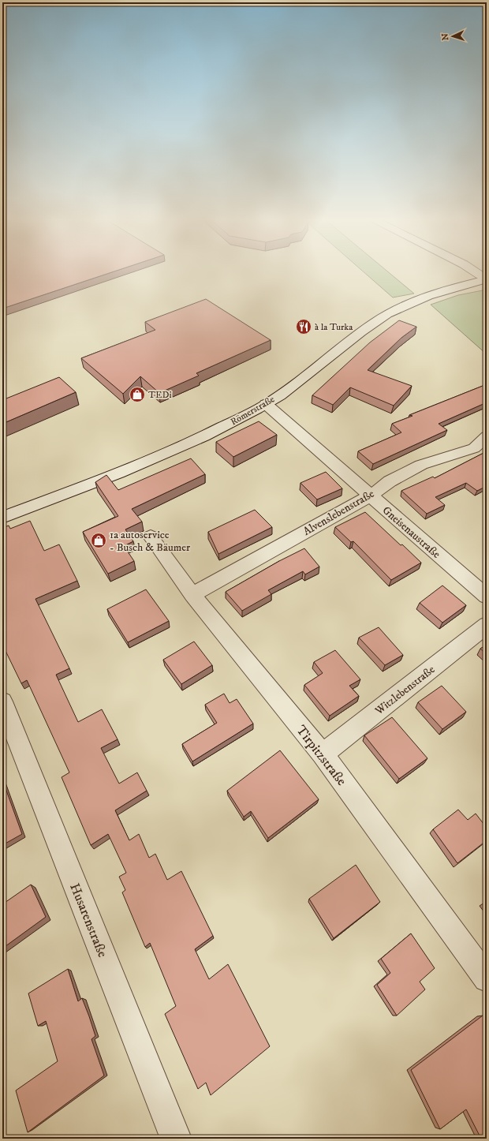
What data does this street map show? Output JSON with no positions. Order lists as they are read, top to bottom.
{
  "streets": {
    "street": [
      "Römerstraße",
      "Alvenslebenstraße",
      "Gneisenaustraße",
      "Witzlebenstraße",
      "Tirpitzstraße",
      "Husarenstraße"
    ]
  },
  "crossings": [
    ["Römerstraße", "Gneisenaustraße"],
    ["Alvenslebenstraße", "Gneisenaustraße"],
    ["Alvenslebenstraße", "Tirpitzstraße"],
    ["Witzlebenstraße", "Tirpitzstraße"]
  ],
  "places": {
    "restaurant": ["à la Turka"],
    "shop": ["TEDi", "1a autoservice - Busch & Bäumer"]
  },
  "north": "left"
}
